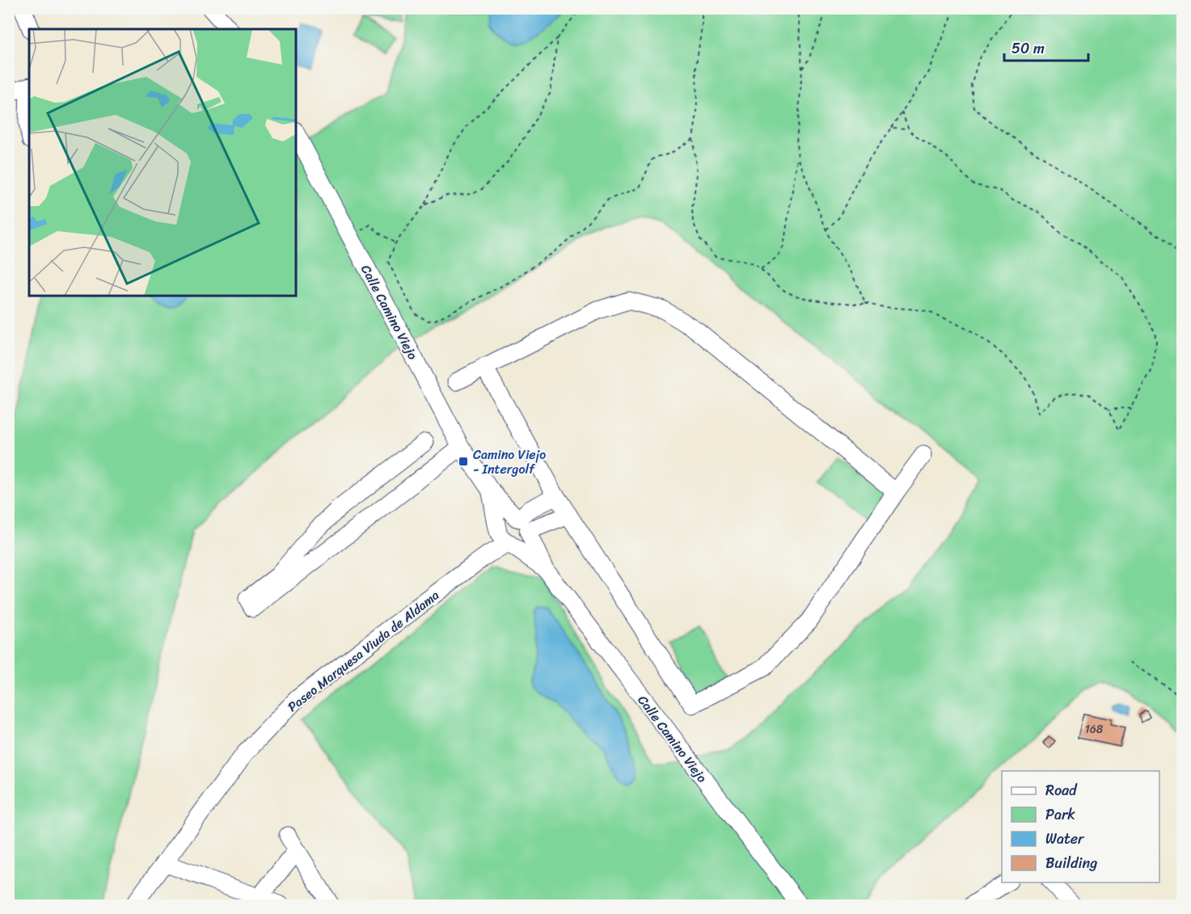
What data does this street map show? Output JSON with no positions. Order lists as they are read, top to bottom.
{
  "streets": {
    "street": ["Calle Camino Viejo", "Paseo Marquesa Viuda de Aldama"]
  },
  "crossings": [
    ["Calle Camino Viejo", "Paseo Marquesa Viuda de Aldama"]
  ],
  "places": {
    "transit": ["Camino Viejo - Intergolf"]
  },
  "house_numbers": ["168"],
  "legend": [
    "Road",
    "Park",
    "Water",
    "Building"
  ],
  "scale_bar": "50 m"
}
